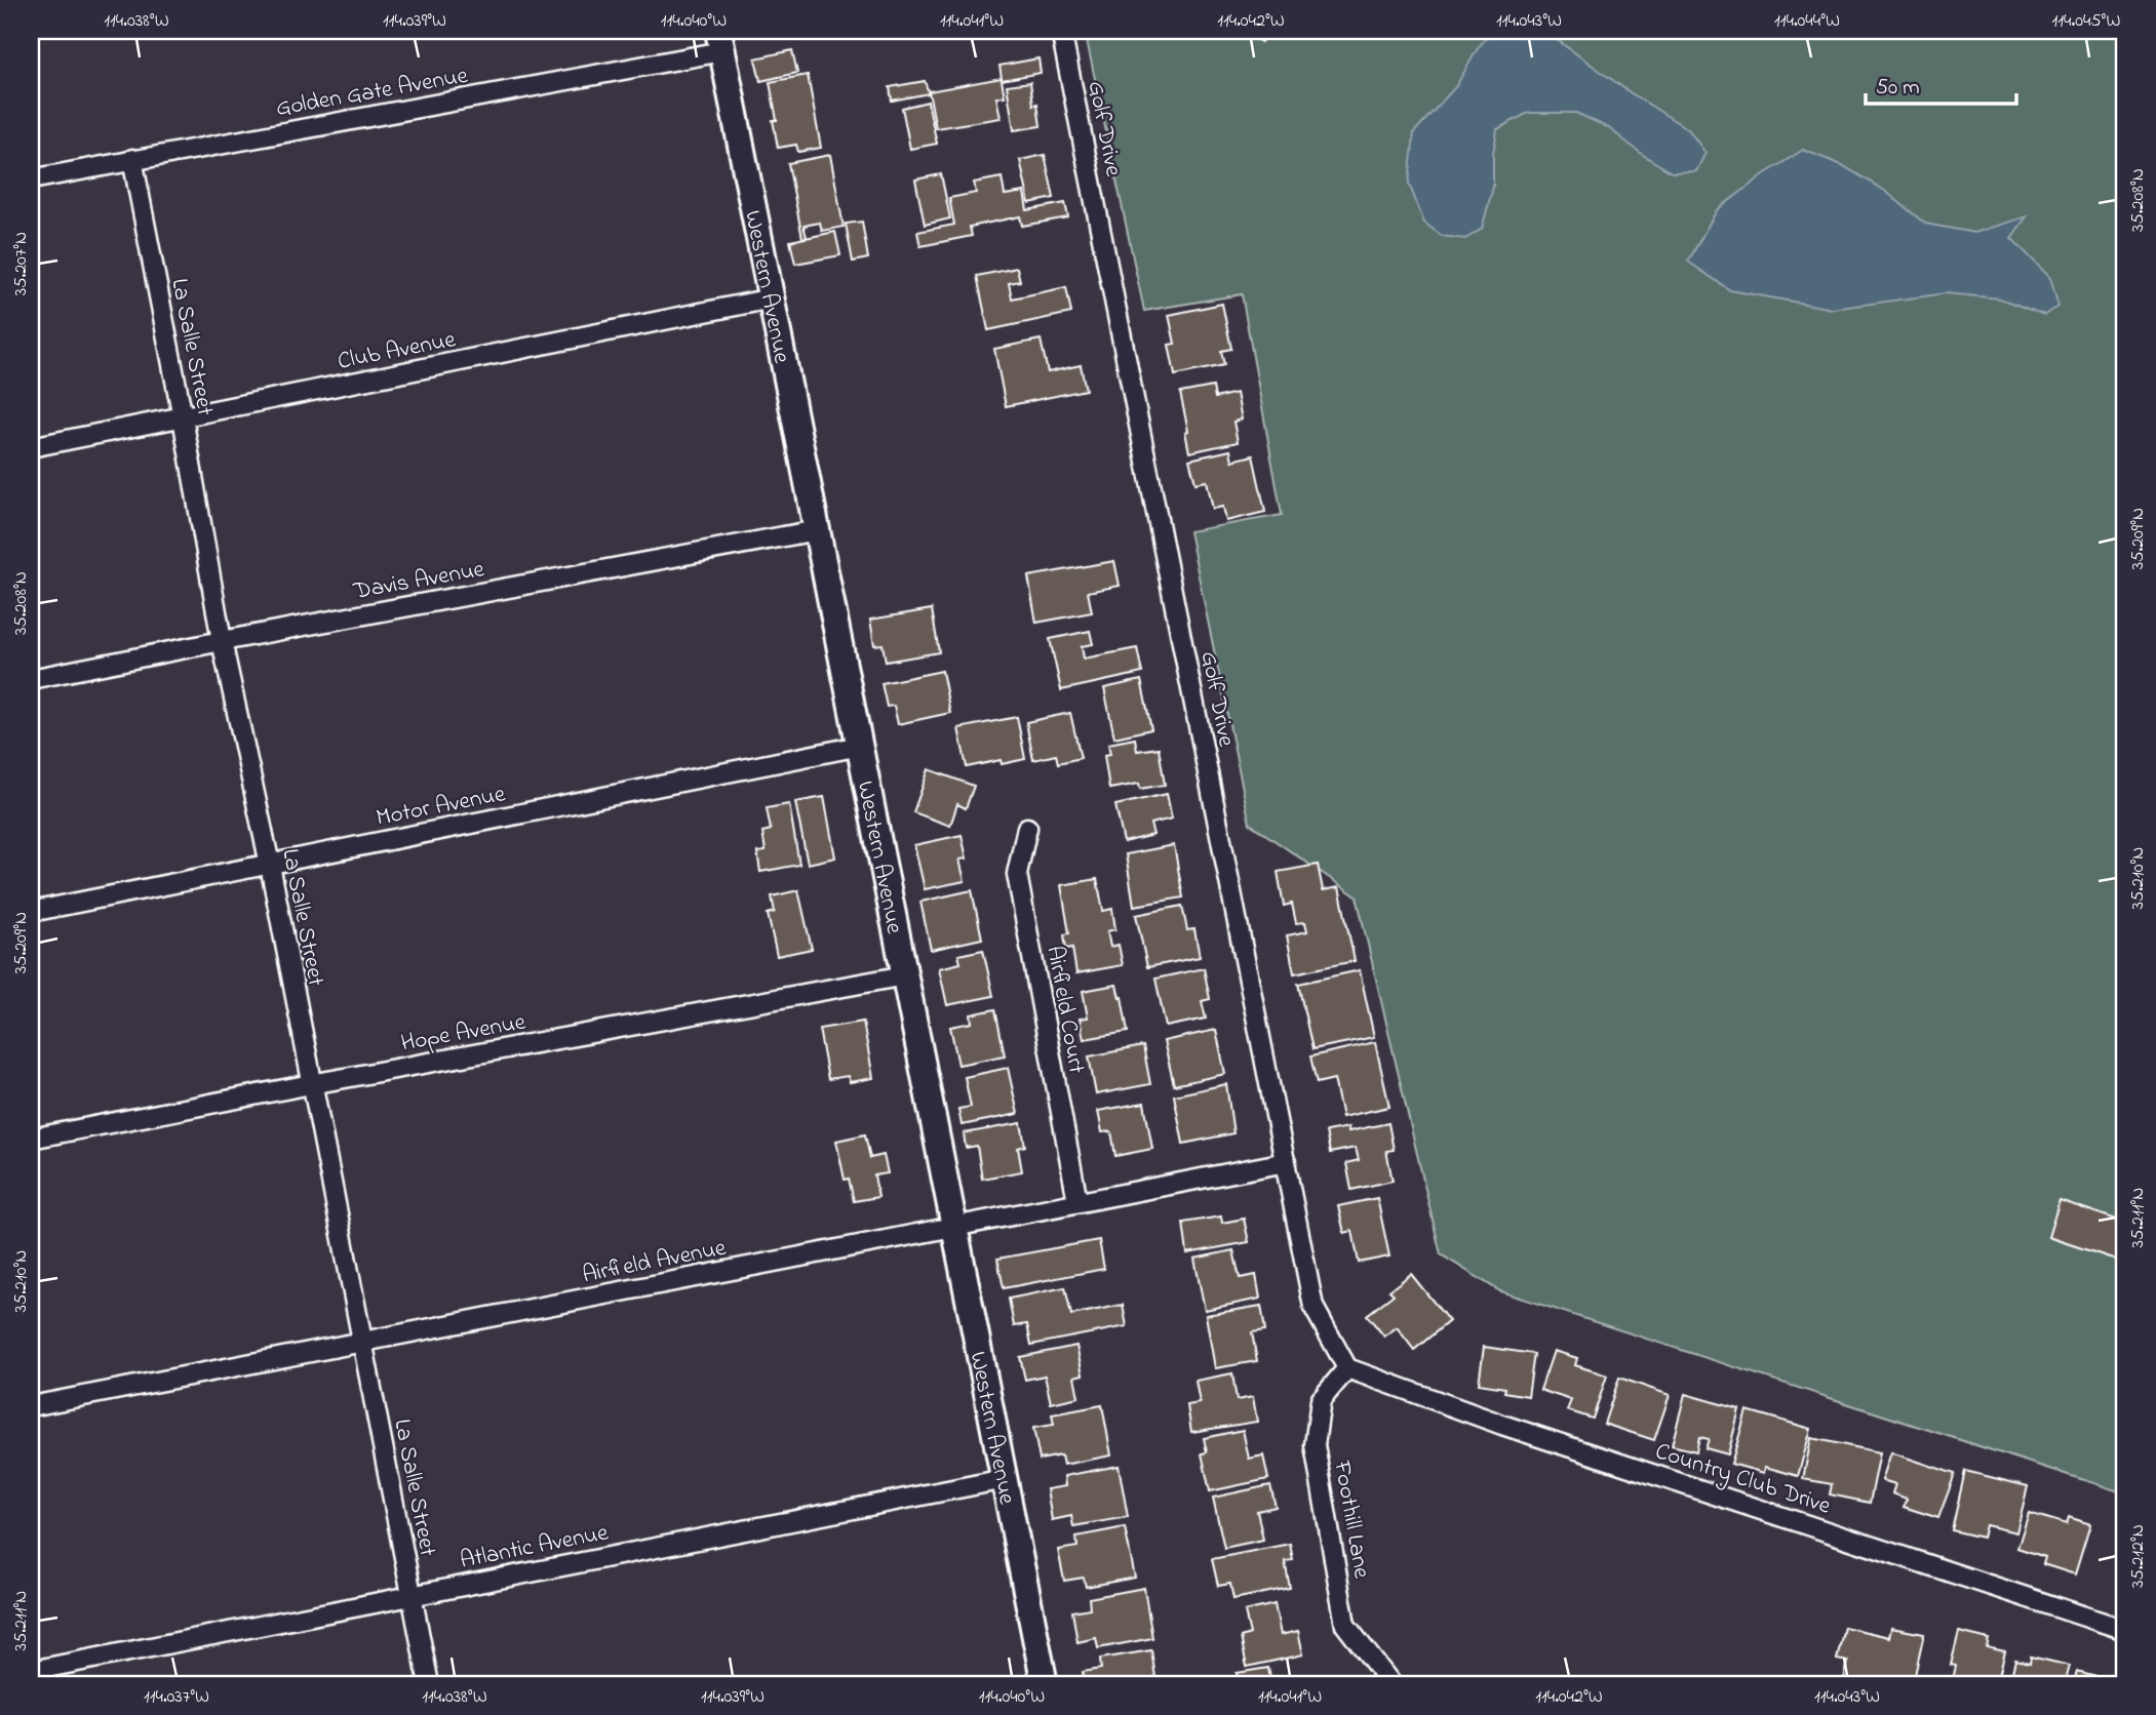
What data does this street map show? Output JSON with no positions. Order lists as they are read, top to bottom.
{
  "streets": {
    "street": [
      "Golden Gate Avenue",
      "Golf Drive",
      "Western Avenue",
      "La Salle Street",
      "Club Avenue",
      "Davis Avenue",
      "Motor Avenue",
      "Airfield Court",
      "Hope Avenue",
      "Airfield Avenue",
      "Country Club Drive",
      "Foothill Lane",
      "Atlantic Avenue"
    ]
  },
  "crossings": [
    ["Golden Gate Avenue", "Western Avenue"],
    ["Golden Gate Avenue", "La Salle Street"],
    ["Golf Drive", "Airfield Avenue"],
    ["Golf Drive", "Country Club Drive"],
    ["Golf Drive", "Foothill Lane"],
    ["Western Avenue", "Club Avenue"],
    ["Western Avenue", "Davis Avenue"],
    ["Western Avenue", "Motor Avenue"],
    ["Western Avenue", "Hope Avenue"],
    ["Western Avenue", "Airfield Avenue"],
    ["Western Avenue", "Atlantic Avenue"],
    ["La Salle Street", "Club Avenue"],
    ["La Salle Street", "Davis Avenue"],
    ["La Salle Street", "Motor Avenue"],
    ["La Salle Street", "Hope Avenue"],
    ["La Salle Street", "Airfield Avenue"],
    ["La Salle Street", "Atlantic Avenue"],
    ["Airfield Court", "Airfield Avenue"],
    ["Country Club Drive", "Foothill Lane"]
  ],
  "scale_bar": "50 m",
  "coordinates": [
    "114.038°W",
    "114.039°W",
    "114.040°W",
    "114.041°W",
    "114.042°W",
    "114.043°W",
    "114.044°W",
    "114.045°W",
    "35.208°N",
    "35.207°N",
    "35.209°N",
    "35.210°N",
    "35.211°N",
    "35.212°N",
    "114.037°W"
  ]
}
